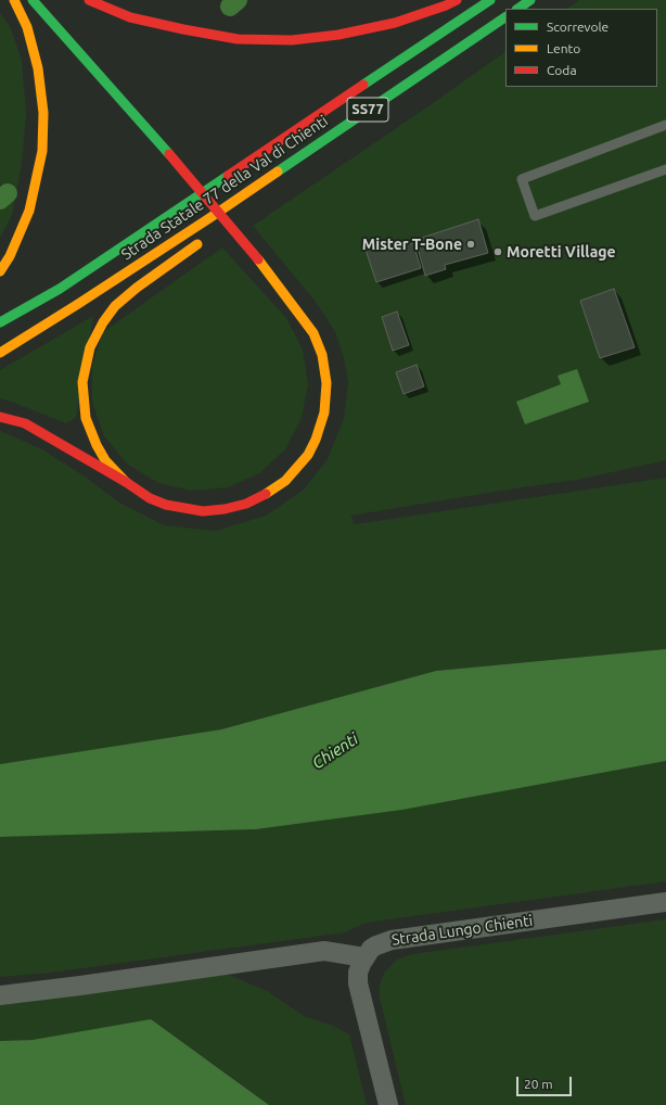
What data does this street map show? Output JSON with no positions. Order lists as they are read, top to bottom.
{
  "streets": {
    "highway": ["SS77", "Strada Statale 77 della Val di Chienti"],
    "street": ["Strada Lungo Chienti"]
  },
  "water": ["Chienti"],
  "places": ["Mister T-Bone", "Moretti Village"],
  "legend": ["Scorrevole", "Lento", "Coda"],
  "scale_bar": "20 m"
}
